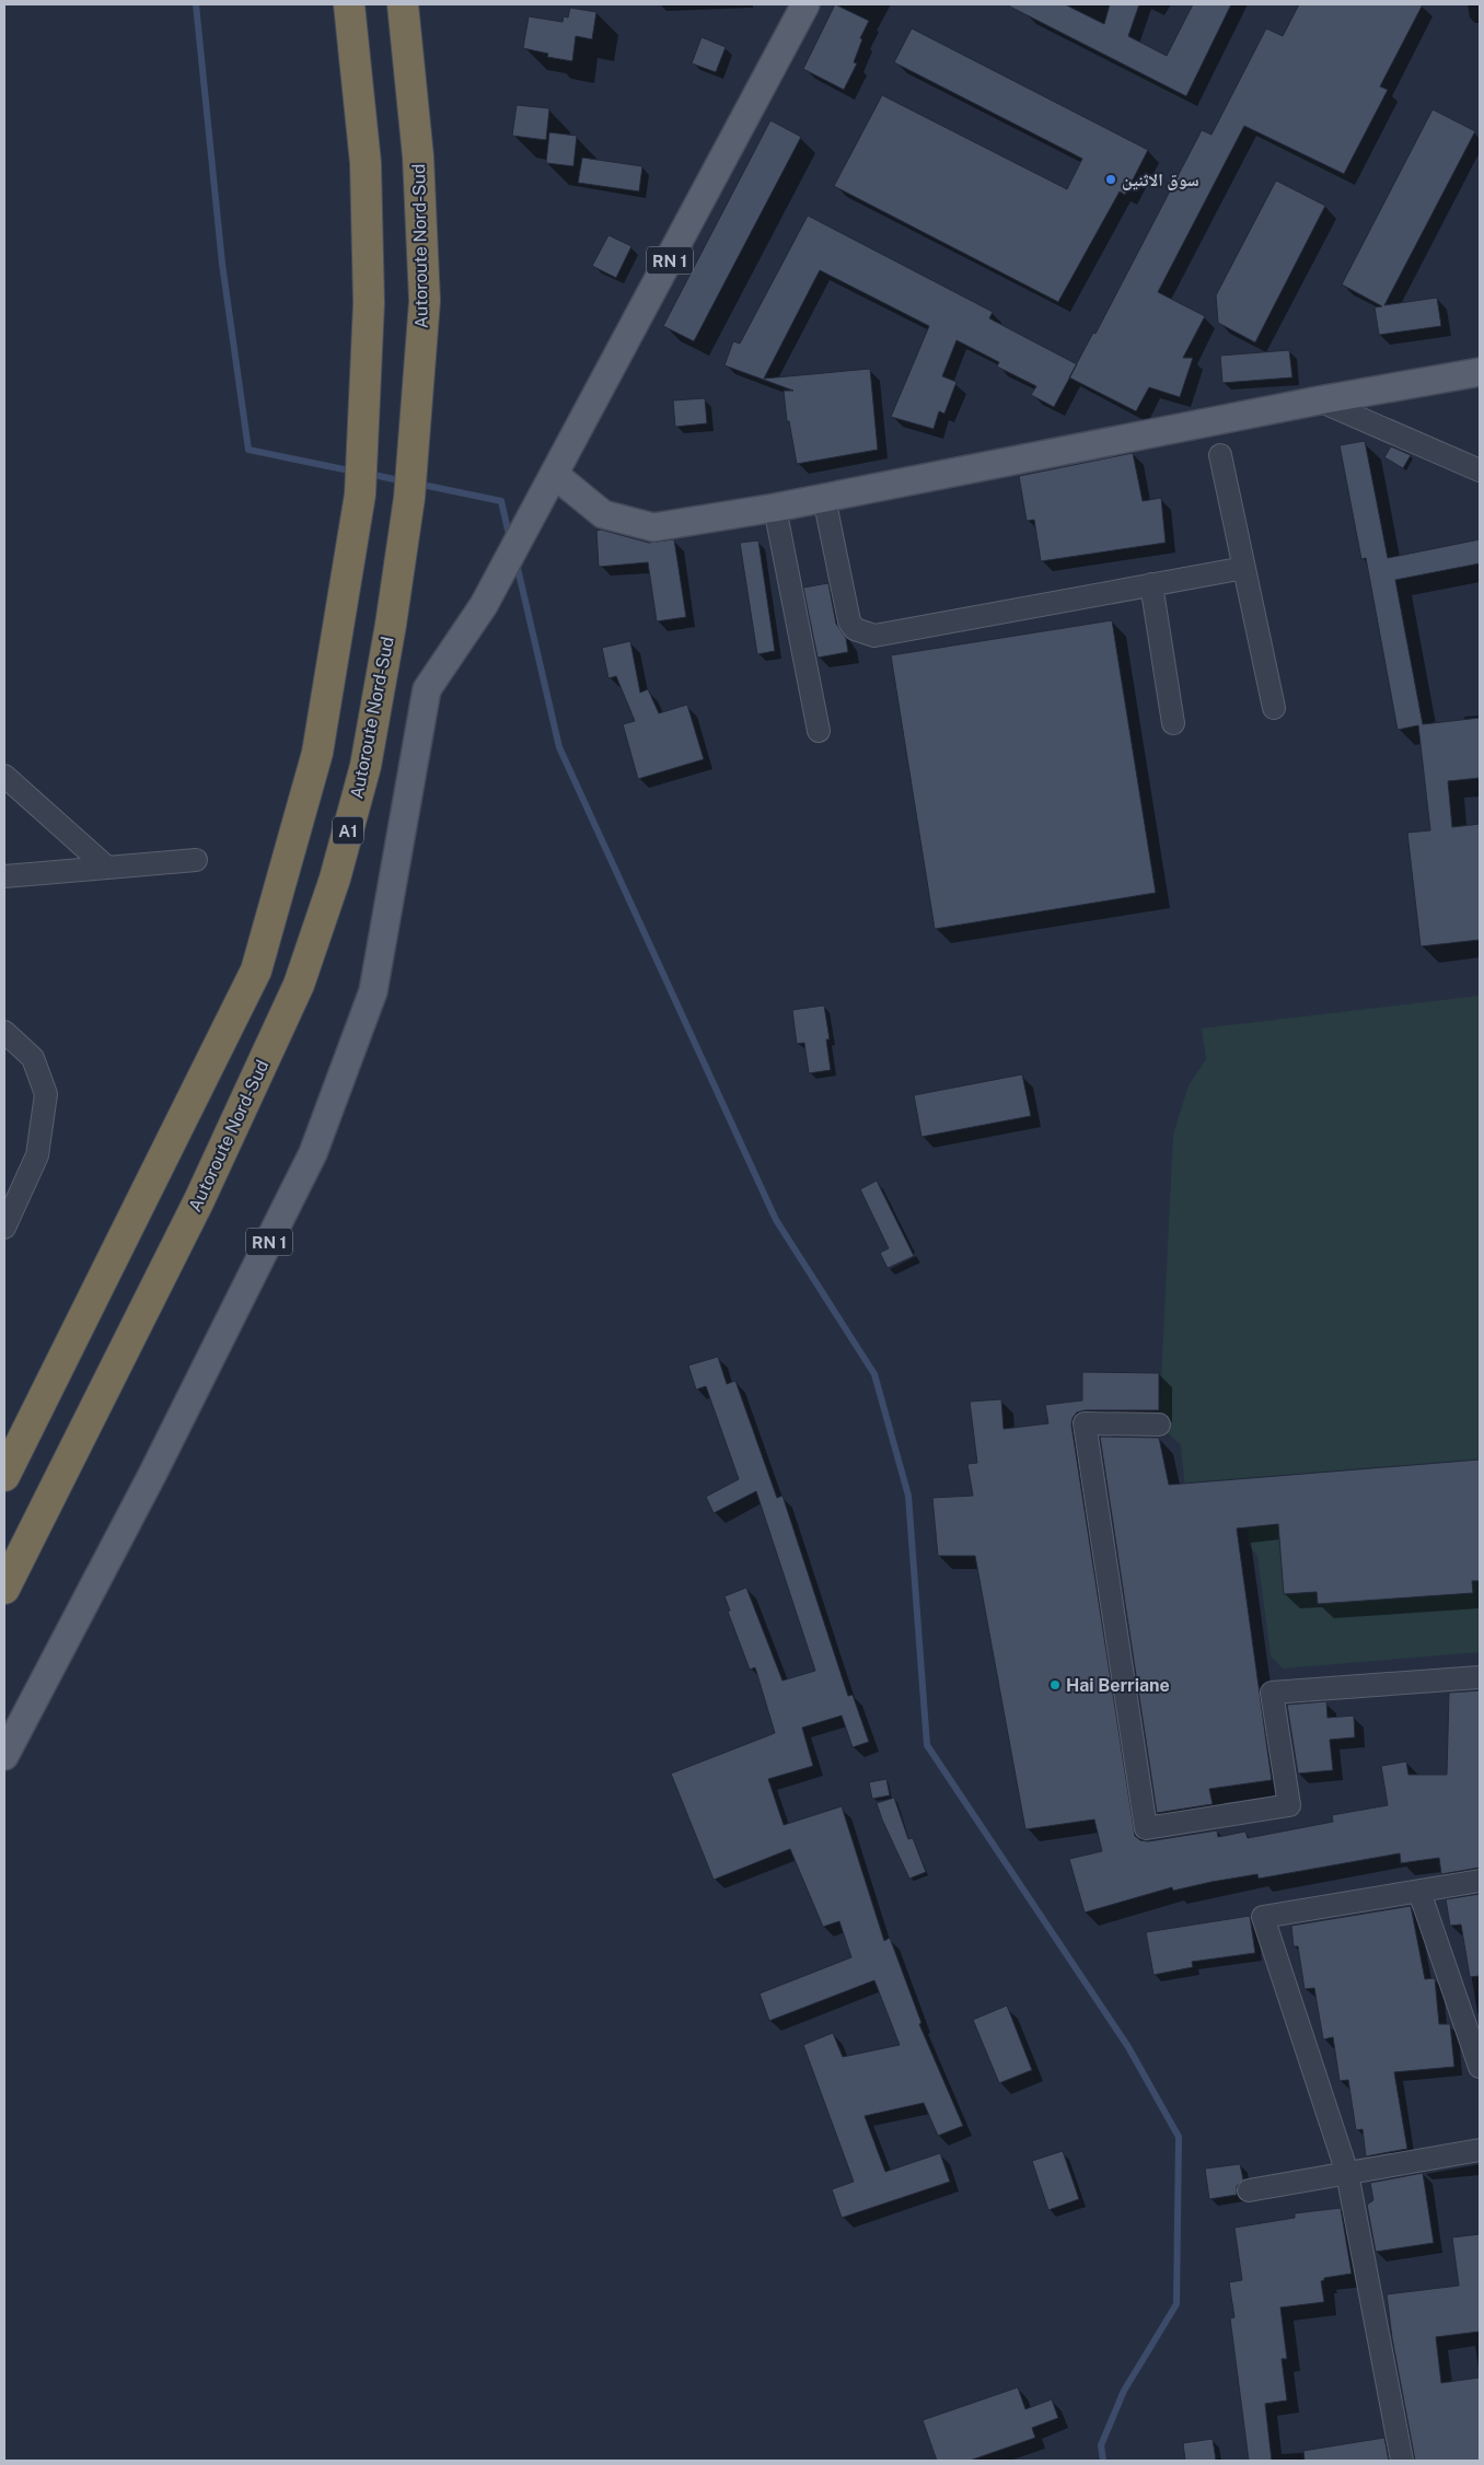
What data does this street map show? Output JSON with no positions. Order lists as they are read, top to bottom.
{
  "streets": {
    "highway": ["Autoroute Nord-Sud", "A1"],
    "main road": ["RN 1"]
  },
  "places": ["ﺳﻮق اﻻﺛﻨﻴﻦ", "Hai Berriane"]
}
